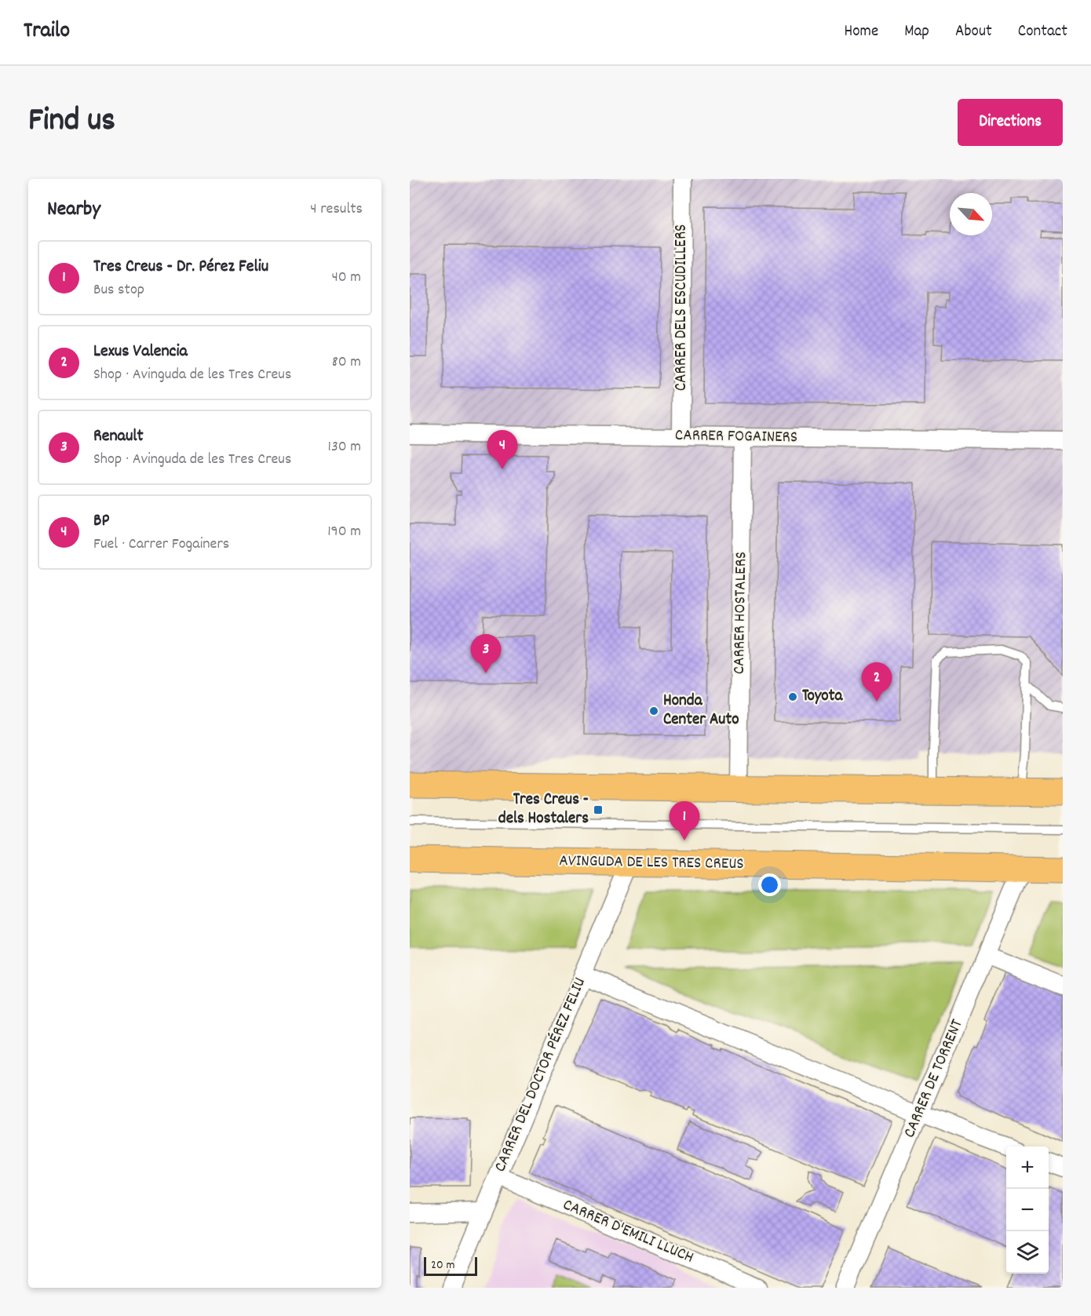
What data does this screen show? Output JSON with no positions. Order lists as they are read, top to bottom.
{
  "streets": {
    "main road": ["AVINGUDA DE LES TRES CREUS"],
    "street": [
      "CARRER DELS ESCUDILLERS",
      "CARRER FOGAINERS",
      "CARRER HOSTALERS",
      "CARRER DEL DOCTOR PÉREZ FELIU",
      "CARRER DE TORRENT",
      "CARRER D'EMILI LLUCH"
    ]
  },
  "crossings": [
    ["CARRER DELS ESCUDILLERS", "CARRER FOGAINERS"],
    ["CARRER FOGAINERS", "CARRER HOSTALERS"],
    ["AVINGUDA DE LES TRES CREUS", "CARRER DEL DOCTOR PÉREZ FELIU"],
    ["AVINGUDA DE LES TRES CREUS", "CARRER DE TORRENT"],
    ["CARRER DEL DOCTOR PÉREZ FELIU", "CARRER D'EMILI LLUCH"]
  ],
  "places": {
    "other": ["Toyota", "Honda Center Auto"],
    "transit": ["Tres Creus - dels Hostalers"]
  },
  "scale_bar": "20 m",
  "north": "bottom right",
  "page": {
    "header": "Trailo",
    "nav": [
      "Home",
      "Map",
      "About",
      "Contact"
    ],
    "title": "Find us",
    "buttons": "Directions",
    "heading": ["Nearby", "4 results"],
    "list": [
      {
        "mark": "1",
        "name": "Tres Creus - Dr. Pérez Feliu",
        "note": "Bus stop",
        "value": "40 m"
      },
      {
        "mark": "2",
        "name": "Lexus Valencia",
        "note": "Shop · Avinguda de les Tres Creus",
        "value": "80 m"
      },
      {
        "mark": "3",
        "name": "Renault",
        "note": "Shop · Avinguda de les Tres Creus",
        "value": "130 m"
      },
      {
        "mark": "4",
        "name": "BP",
        "note": "Fuel · Carrer Fogainers",
        "value": "190 m"
      }
    ],
    "pins": [
      "4",
      "3",
      "2",
      "1"
    ],
    "map_buttons": ["+", "−"],
    "scale": "20 m"
  }
}
